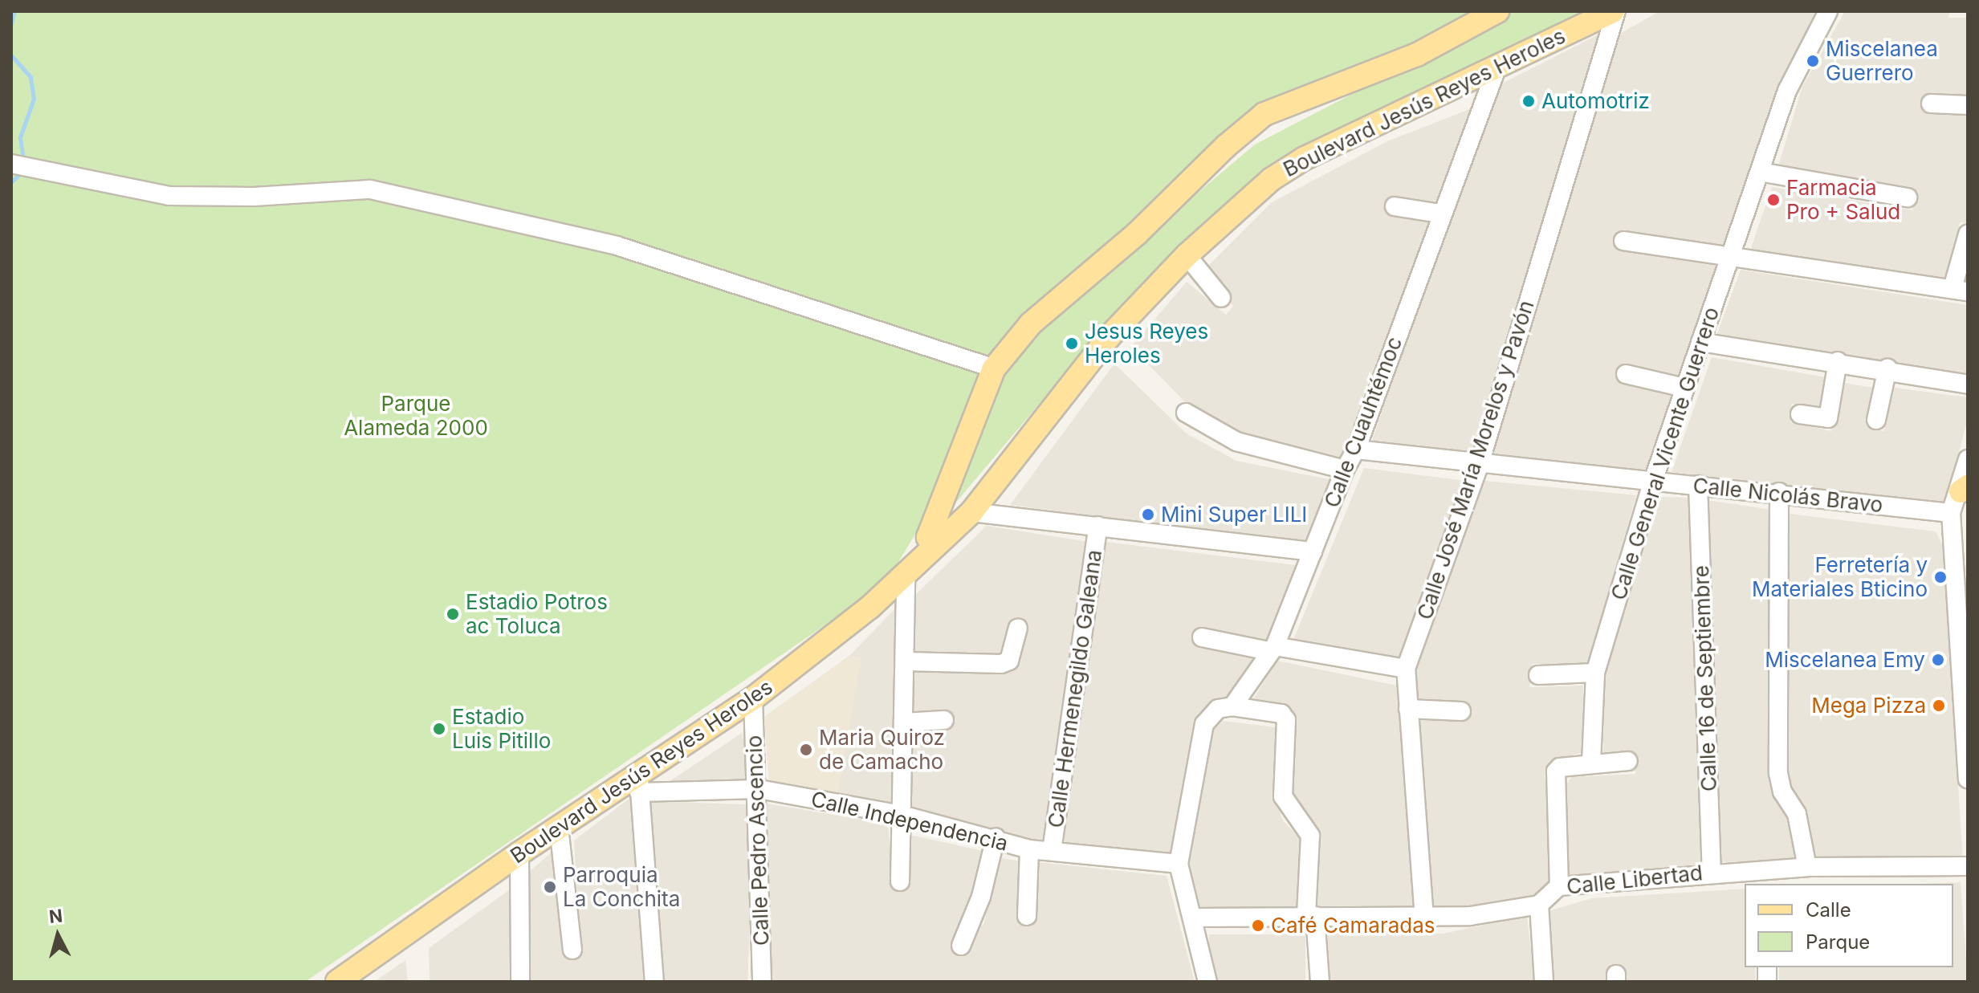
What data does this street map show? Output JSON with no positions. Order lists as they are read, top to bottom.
{
  "streets": {
    "main road": ["Boulevard Jesús Reyes Heroles"],
    "street": [
      "Calle Cuauhtémoc",
      "Calle General Vicente Guerrero",
      "Calle José María Morelos y Pavón",
      "Calle Nicolás Bravo",
      "Calle 16 de Septiembre",
      "Calle Hermenegildo Galeana",
      "Calle Independencia",
      "Calle Pedro Ascencio",
      "Calle Libertad"
    ]
  },
  "crossings": [
    ["Boulevard Jesús Reyes Heroles", "Calle Cuauhtémoc"],
    ["Boulevard Jesús Reyes Heroles", "Calle José María Morelos y Pavón"],
    ["Boulevard Jesús Reyes Heroles", "Calle Independencia"],
    ["Boulevard Jesús Reyes Heroles", "Calle Pedro Ascencio"],
    ["Calle Cuauhtémoc", "Calle Nicolás Bravo"],
    ["Calle Cuauhtémoc", "Calle Independencia"],
    ["Calle Cuauhtémoc", "Calle Libertad"],
    ["Calle General Vicente Guerrero", "Calle Nicolás Bravo"],
    ["Calle José María Morelos y Pavón", "Calle Nicolás Bravo"],
    ["Calle José María Morelos y Pavón", "Calle Libertad"],
    ["Calle Nicolás Bravo", "Calle 16 de Septiembre"],
    ["Calle 16 de Septiembre", "Calle Libertad"],
    ["Calle Hermenegildo Galeana", "Calle Independencia"],
    ["Calle Independencia", "Calle Pedro Ascencio"]
  ],
  "parks": ["Parque Alameda 2000"],
  "places": [
    "Miscelanea Guerrero",
    "Automotriz",
    "Farmacia Pro + Salud",
    "Jesus Reyes Heroles",
    "Mini Super LILI",
    "Ferretería y Materiales Bticino",
    "Estadio Potros ac Toluca",
    "Miscelanea Emy",
    "Mega Pizza",
    "Estadio Luis Pitillo",
    "Maria Quiroz de Camacho",
    "Parroquia La Conchita",
    "Café Camaradas"
  ],
  "legend": ["Calle", "Parque"],
  "north": "top"
}
